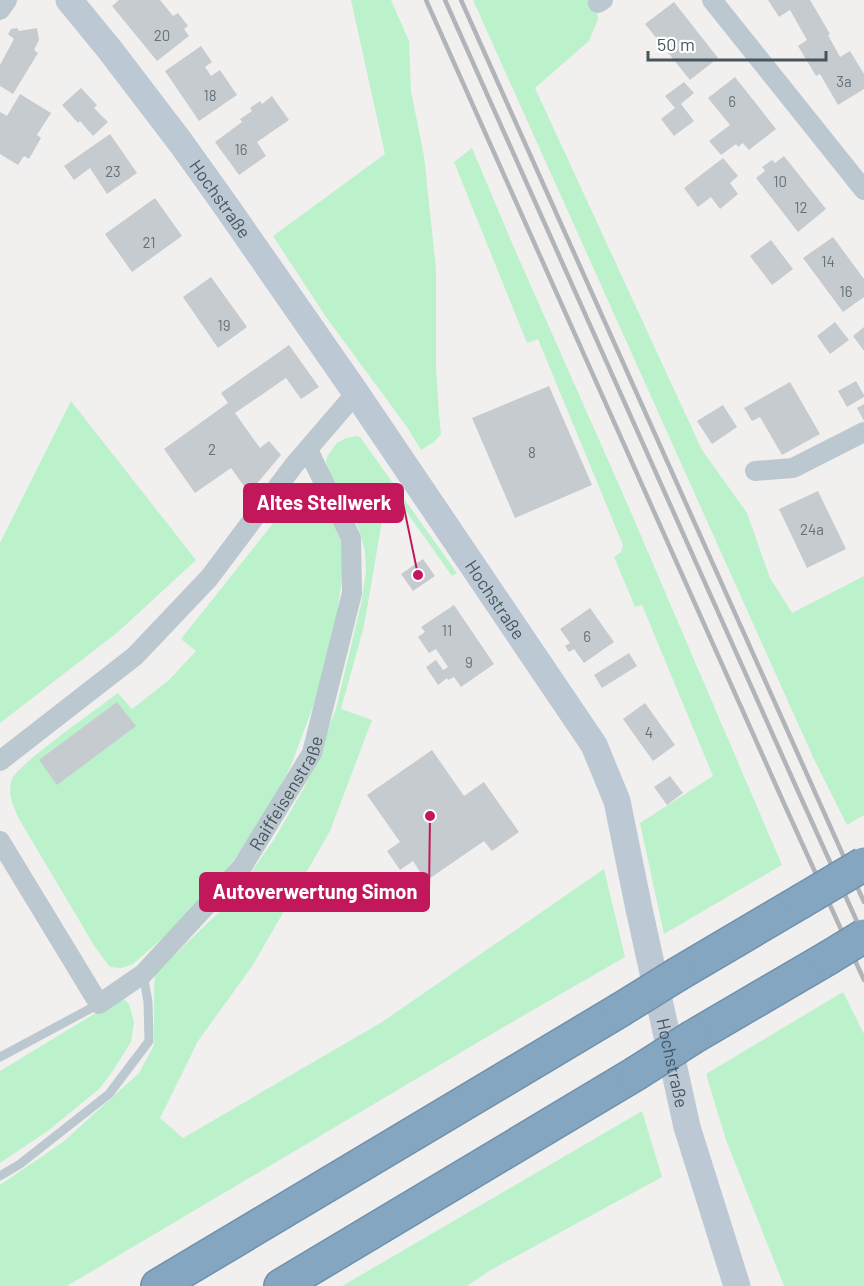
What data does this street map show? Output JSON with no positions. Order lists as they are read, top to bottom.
{
  "streets": {
    "street": ["Hochstraße", "Raiffeisenstraße"]
  },
  "places": ["Altes Stellwerk", "Autoverwertung Simon"],
  "house_numbers": [
    "20",
    "3a",
    "18",
    "6",
    "16",
    "23",
    "10",
    "12",
    "21",
    "14",
    "16",
    "19",
    "2",
    "8",
    "24a",
    "11",
    "6",
    "9",
    "4"
  ],
  "scale_bar": "50 m"
}
